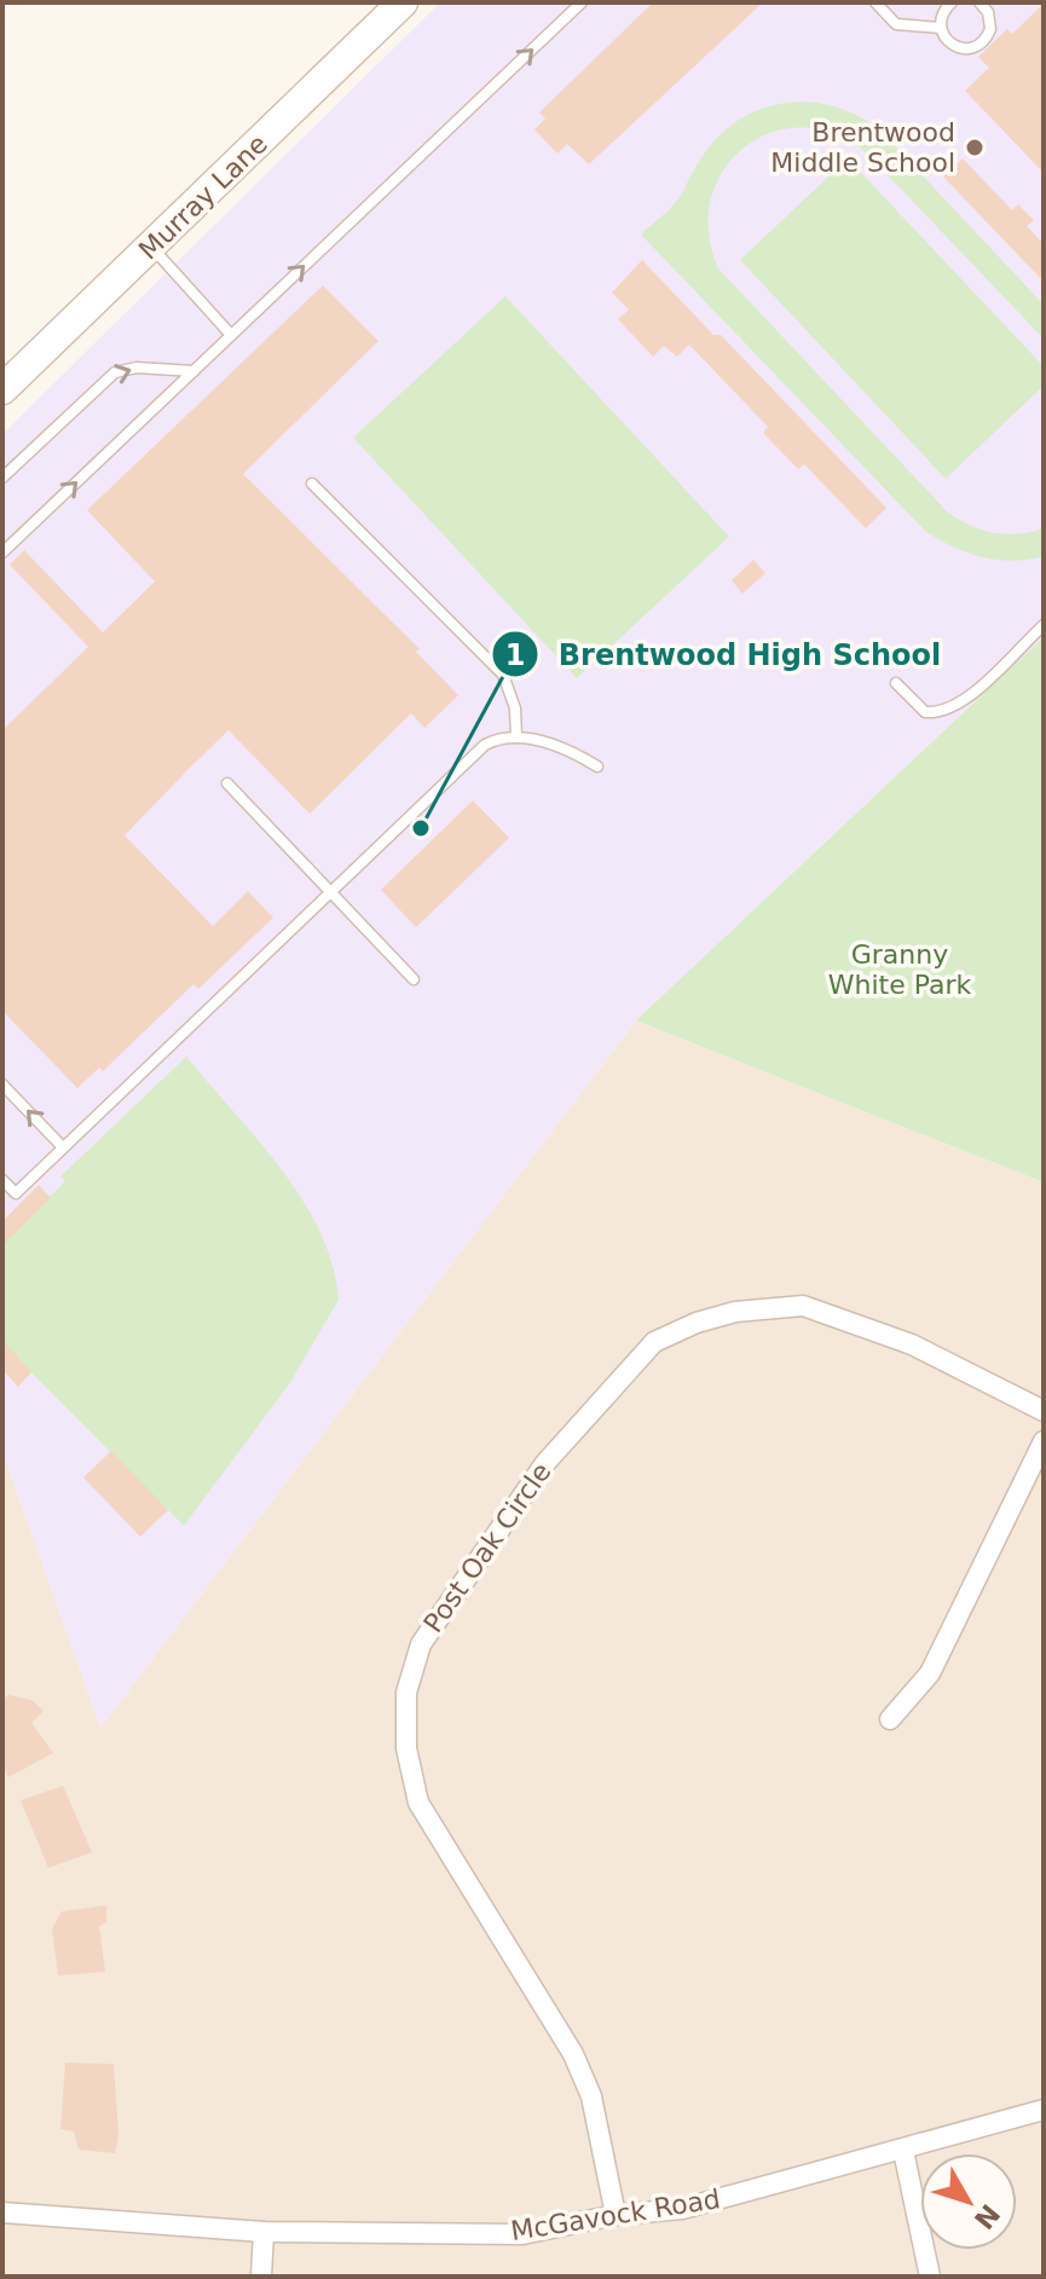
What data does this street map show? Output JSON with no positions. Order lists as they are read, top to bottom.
{
  "streets": {
    "main road": ["Murray Lane"],
    "street": ["Post Oak Circle", "McGavock Road"]
  },
  "crossings": [
    ["Post Oak Circle", "McGavock Road"]
  ],
  "parks": ["Granny White Park"],
  "places": ["Brentwood Middle School", "Brentwood High School"],
  "north": "bottom right"
}
